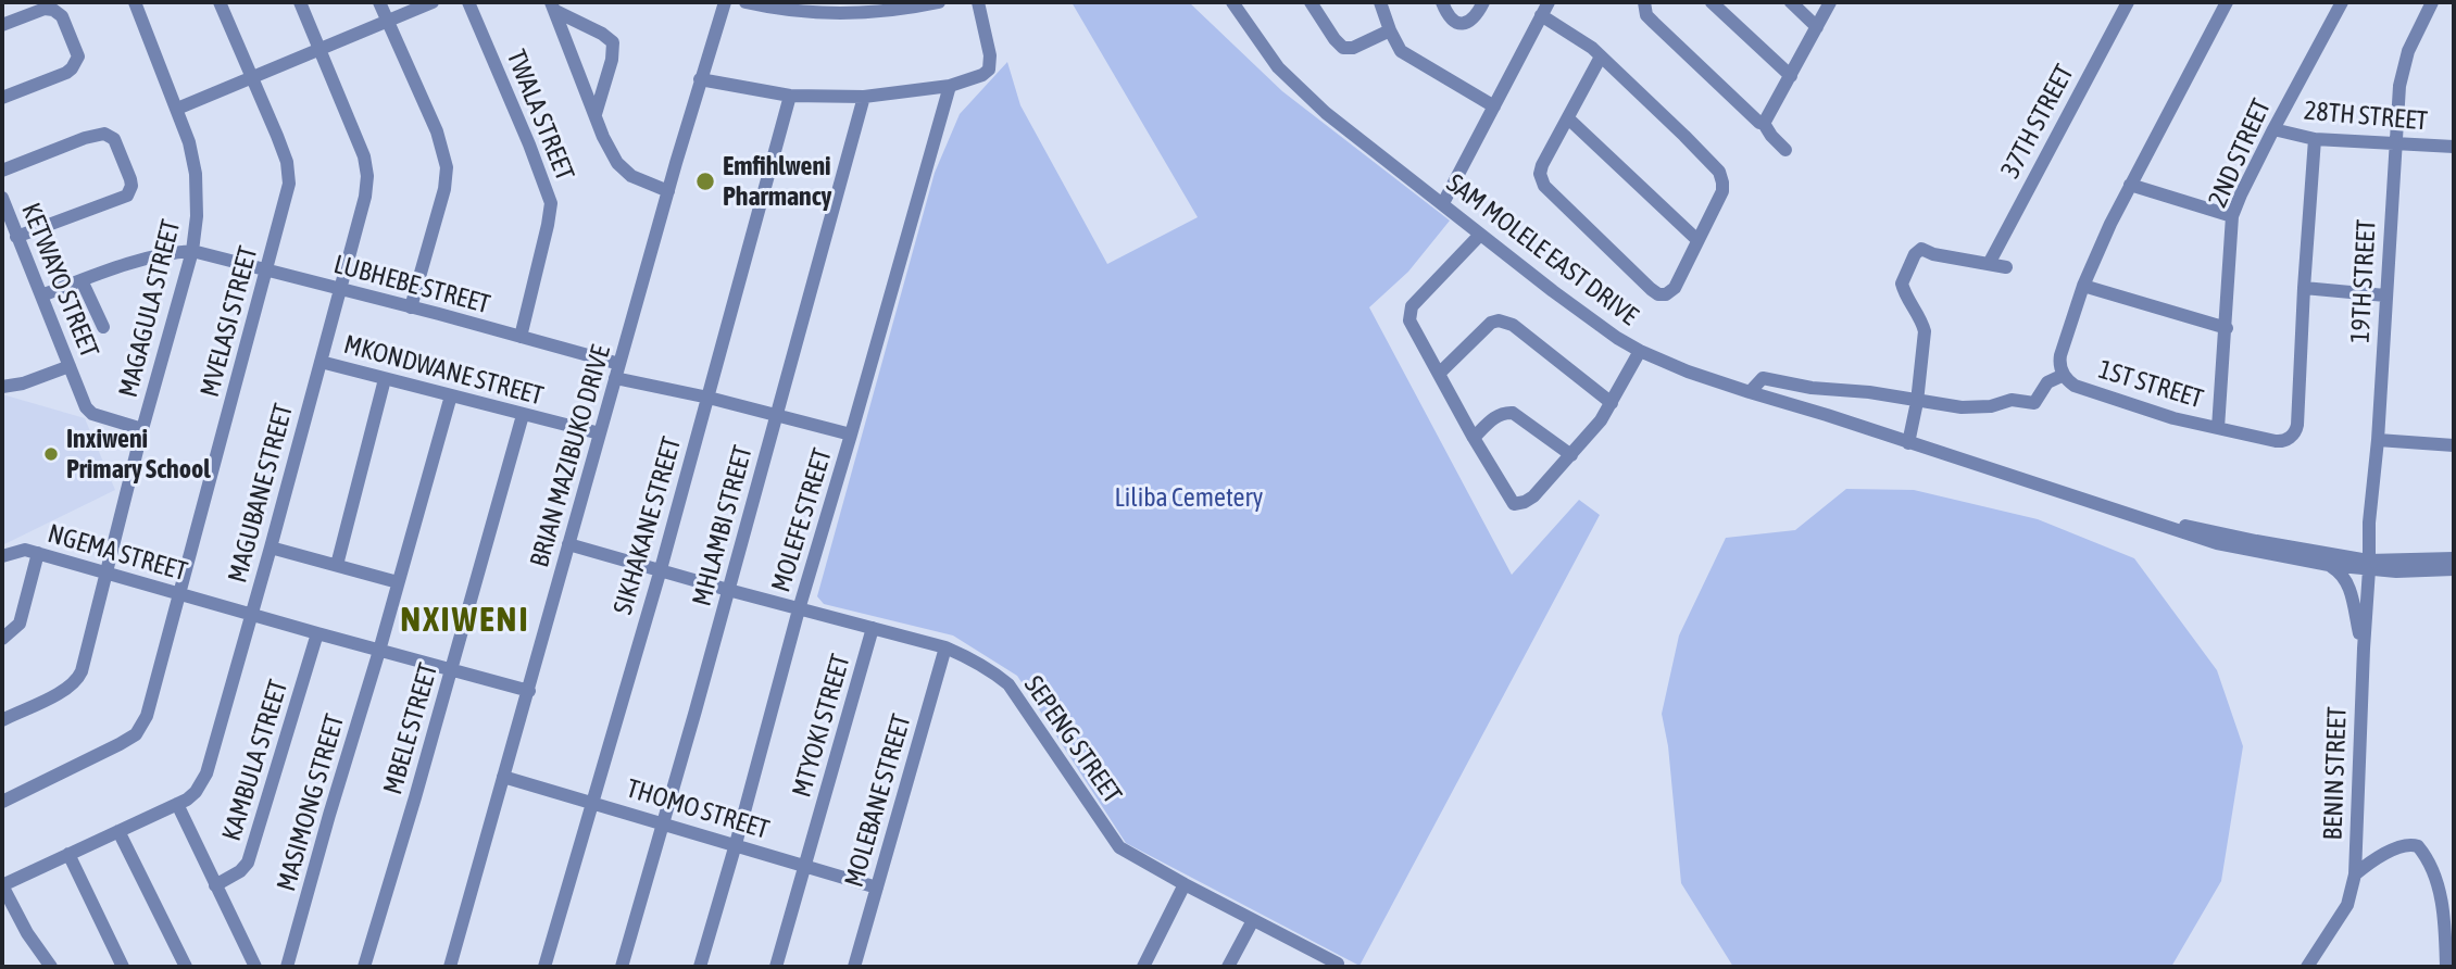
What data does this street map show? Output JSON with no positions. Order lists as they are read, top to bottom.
{
  "streets": {
    "street": [
      "TWALA STREET",
      "28TH STREET",
      "37TH STREET",
      "2ND STREET",
      "SAM MOLELE EAST DRIVE",
      "KETWAYO STREET",
      "19TH STREET",
      "LUBHEBE STREET",
      "MAGAGULA STREET",
      "MVELASI STREET",
      "MKONDWANE STREET",
      "1ST STREET",
      "BRIAN MAZIBUKO DRIVE",
      "MAGUBANE STREET",
      "MOLEFE STREET",
      "SIKHAKANE STREET",
      "MHLAMBI STREET",
      "NGEMA STREET",
      "MTYOKI STREET",
      "MBELE STREET",
      "SEPENG STREET",
      "KAMBULA STREET",
      "BENIN STREET",
      "MOLEBANE STREET",
      "MASIMONG STREET",
      "THOMO STREET"
    ]
  },
  "crossings": [
    ["TWALA STREET", "LUBHEBE STREET"],
    ["28TH STREET", "2ND STREET"],
    ["28TH STREET", "19TH STREET"],
    ["28TH STREET", "1ST STREET"],
    ["2ND STREET", "1ST STREET"],
    ["SAM MOLELE EAST DRIVE", "19TH STREET"],
    ["SAM MOLELE EAST DRIVE", "BENIN STREET"],
    ["KETWAYO STREET", "MAGAGULA STREET"],
    ["19TH STREET", "BENIN STREET"],
    ["LUBHEBE STREET", "MAGAGULA STREET"],
    ["LUBHEBE STREET", "MVELASI STREET"],
    ["LUBHEBE STREET", "BRIAN MAZIBUKO DRIVE"],
    ["LUBHEBE STREET", "MAGUBANE STREET"],
    ["MAGAGULA STREET", "NGEMA STREET"],
    ["MVELASI STREET", "NGEMA STREET"],
    ["MKONDWANE STREET", "BRIAN MAZIBUKO DRIVE"],
    ["MKONDWANE STREET", "MAGUBANE STREET"],
    ["MKONDWANE STREET", "MBELE STREET"],
    ["MKONDWANE STREET", "MASIMONG STREET"],
    ["BRIAN MAZIBUKO DRIVE", "NGEMA STREET"],
    ["BRIAN MAZIBUKO DRIVE", "SEPENG STREET"],
    ["BRIAN MAZIBUKO DRIVE", "THOMO STREET"],
    ["MAGUBANE STREET", "NGEMA STREET"],
    ["MOLEFE STREET", "SEPENG STREET"],
    ["MOLEFE STREET", "THOMO STREET"],
    ["SIKHAKANE STREET", "SEPENG STREET"],
    ["SIKHAKANE STREET", "THOMO STREET"],
    ["MHLAMBI STREET", "SEPENG STREET"],
    ["MHLAMBI STREET", "THOMO STREET"],
    ["NGEMA STREET", "MBELE STREET"],
    ["NGEMA STREET", "KAMBULA STREET"],
    ["NGEMA STREET", "MASIMONG STREET"],
    ["MTYOKI STREET", "SEPENG STREET"],
    ["MTYOKI STREET", "THOMO STREET"],
    ["SEPENG STREET", "MOLEBANE STREET"],
    ["MOLEBANE STREET", "THOMO STREET"]
  ],
  "districts": ["NXIWENI"],
  "parks": ["Liliba Cemetery"],
  "places": ["Emfihlweni Pharmancy", "Inxiweni Primary School"]
}
